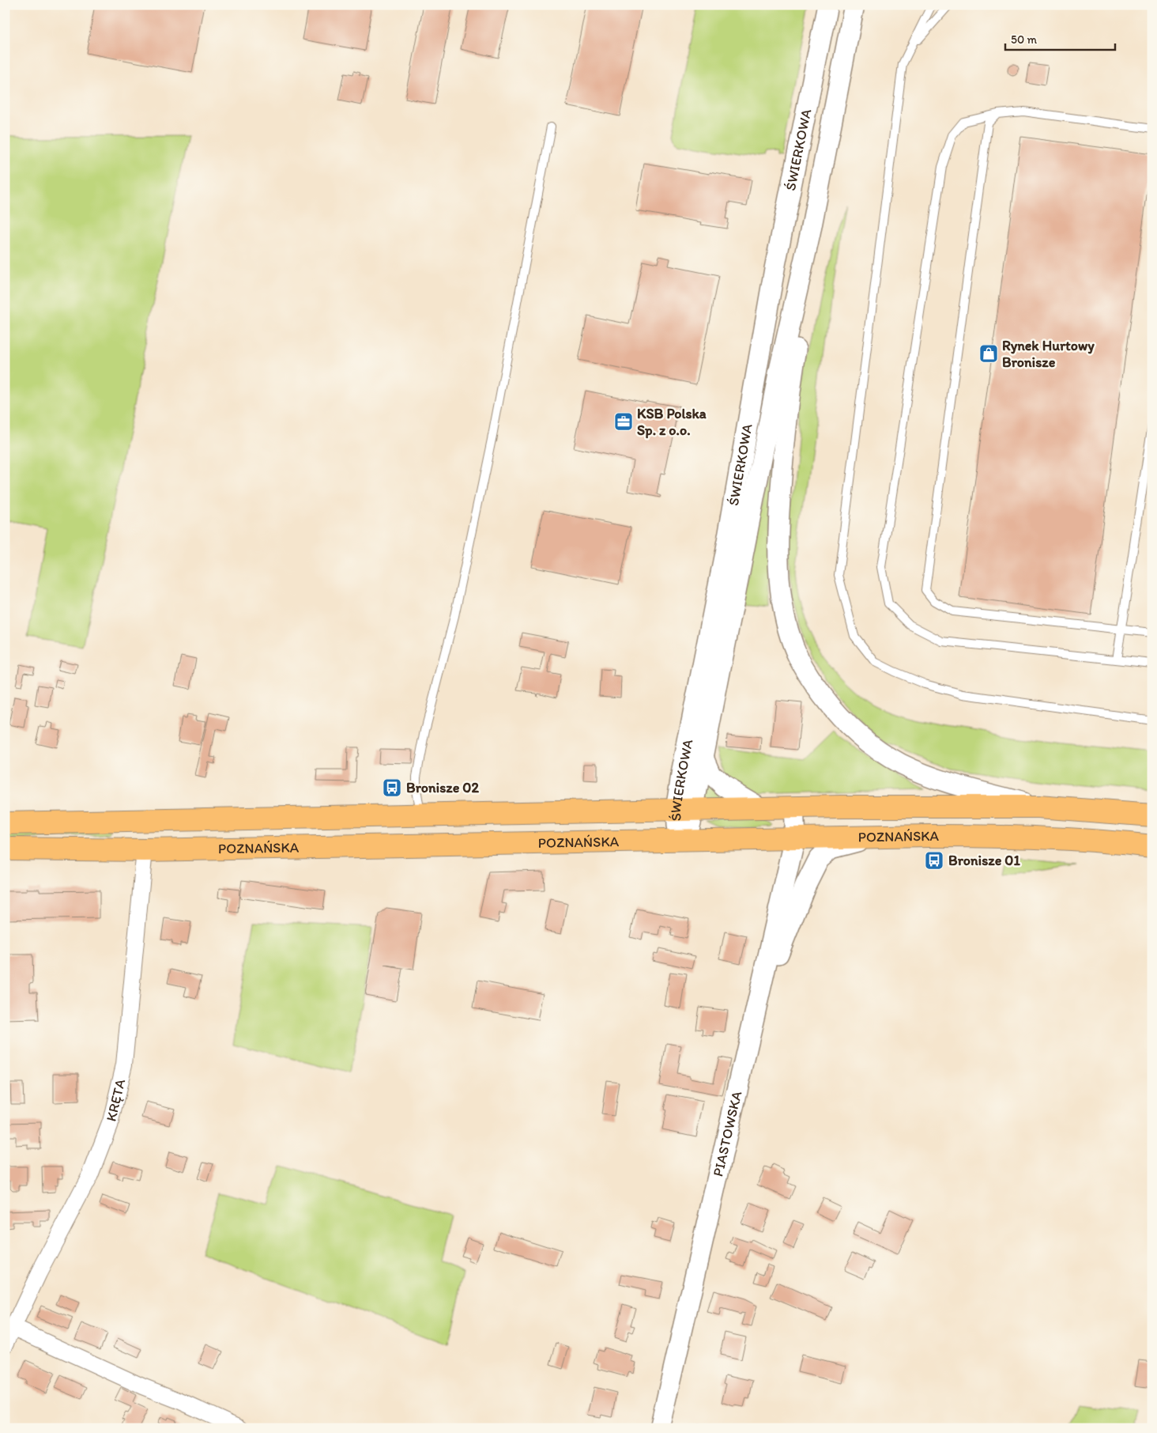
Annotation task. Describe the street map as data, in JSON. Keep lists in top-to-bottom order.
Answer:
{
  "streets": {
    "main road": ["POZNAŃSKA"],
    "street": ["ŚWIERKOWA", "KRĘTA", "PIASTOWSKA"]
  },
  "crossings": [
    ["ŚWIERKOWA", "POZNAŃSKA"],
    ["POZNAŃSKA", "KRĘTA"],
    ["POZNAŃSKA", "PIASTOWSKA"]
  ],
  "places": {
    "shop": ["Rynek Hurtowy Bronisze"],
    "office": ["KSB Polska Sp. z o.o."],
    "bus stop": ["Bronisze 02", "Bronisze 01"]
  },
  "scale_bar": "50 m"
}
